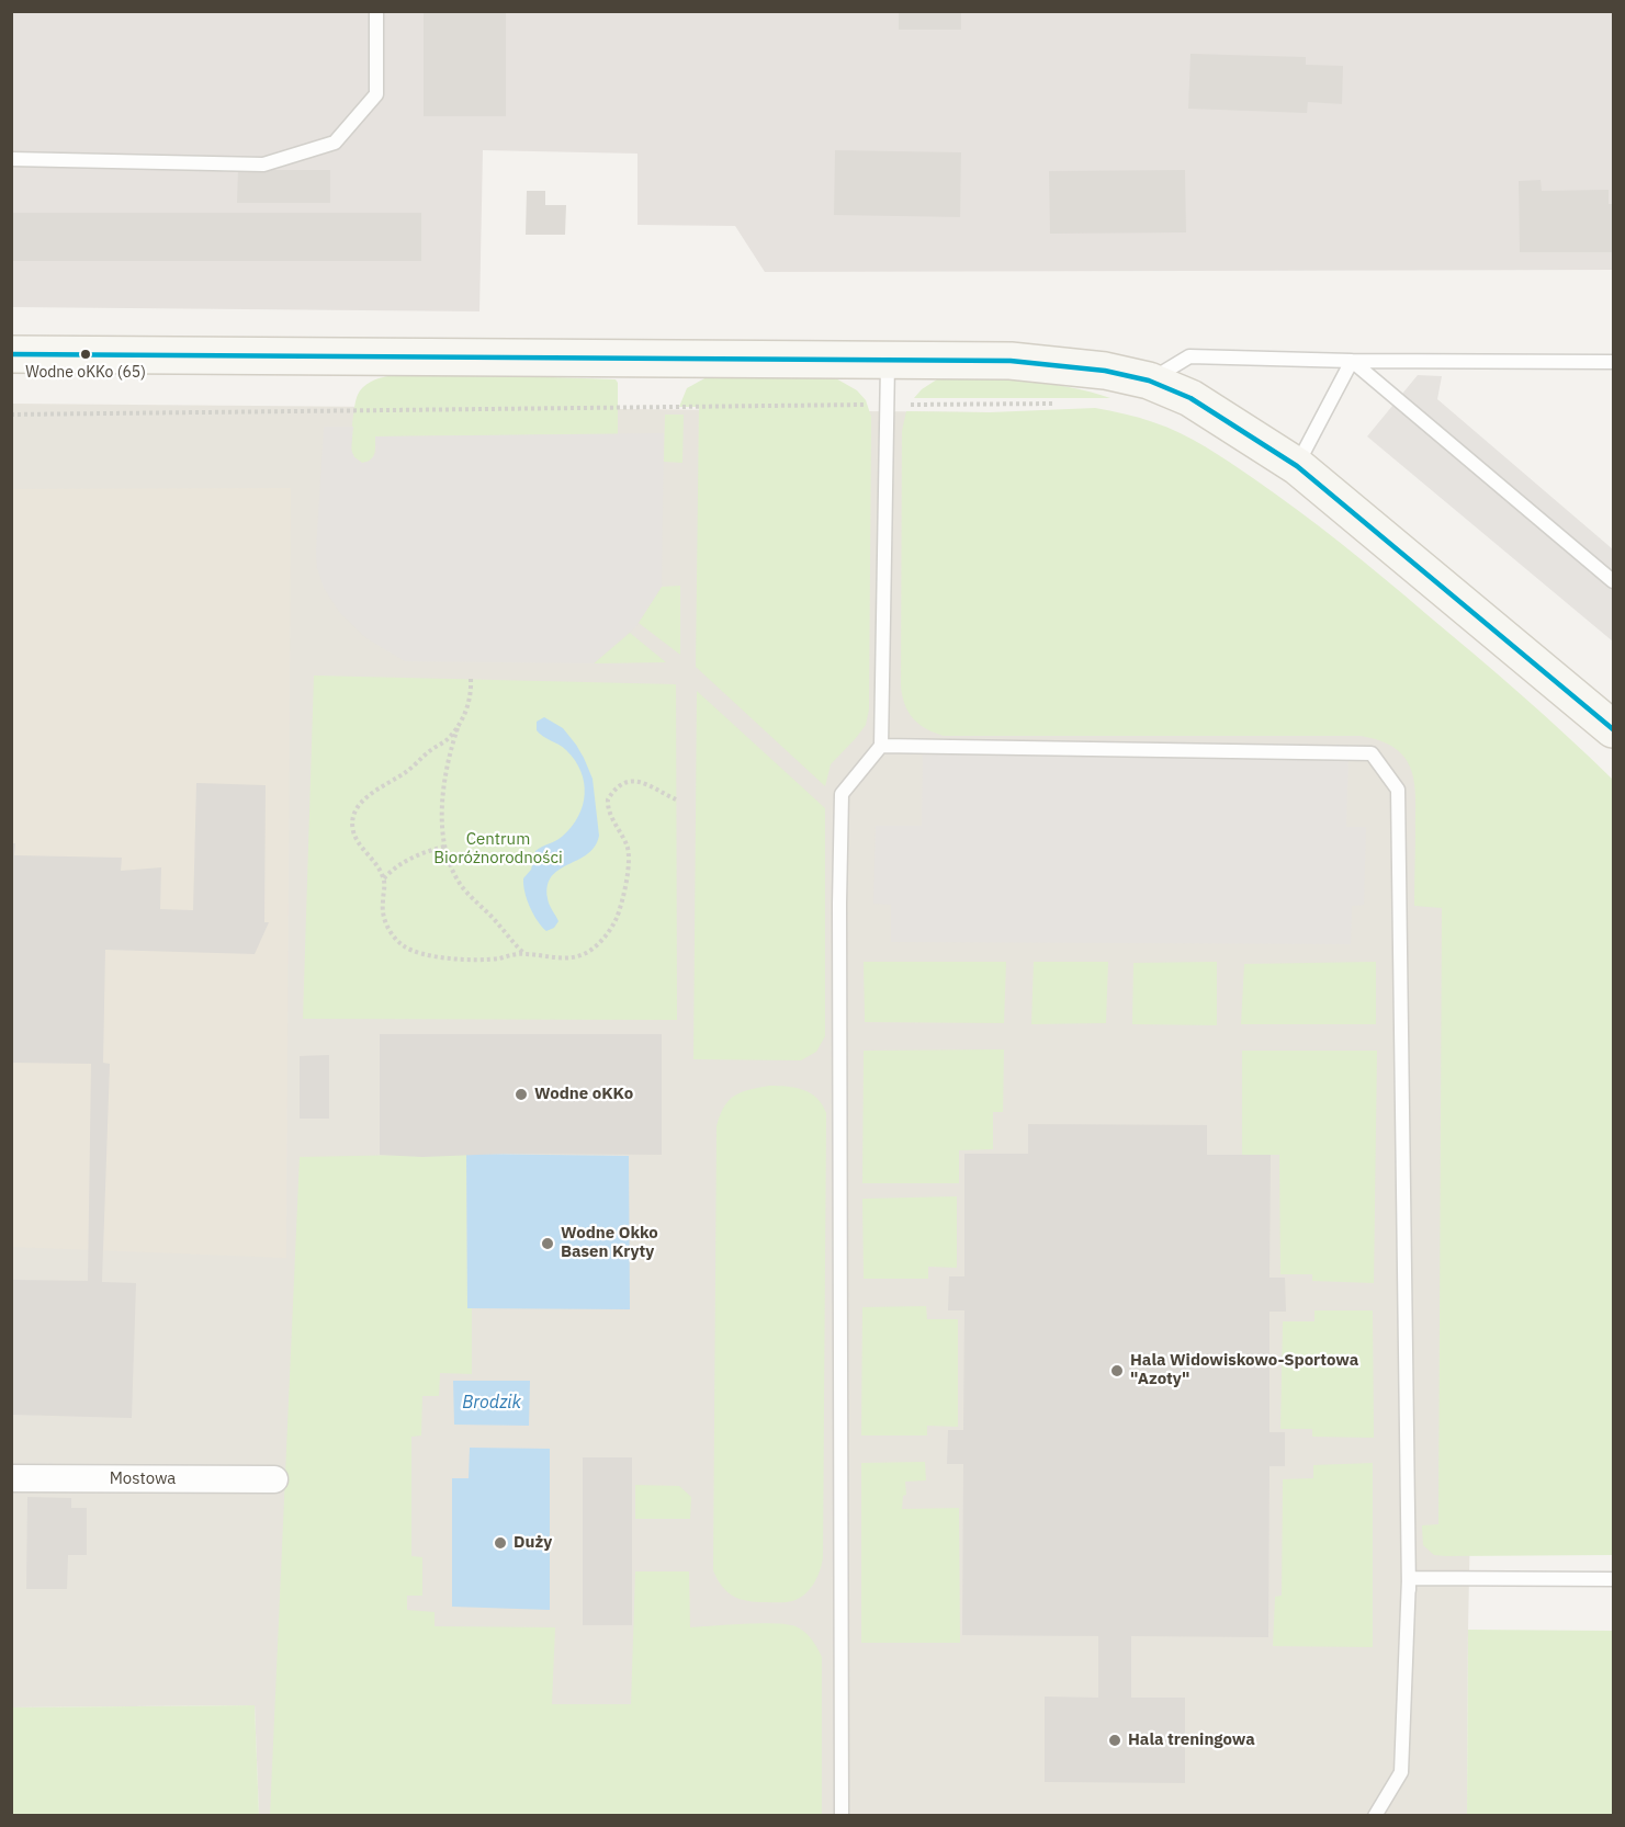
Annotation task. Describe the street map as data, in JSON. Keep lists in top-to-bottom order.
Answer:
{
  "streets": {
    "street": ["Mostowa"]
  },
  "water": ["Brodzik"],
  "parks": ["Centrum Bioróżnorodności"],
  "places": [
    "Wodne oKKo (65)",
    "Wodne oKKo",
    "Wodne Okko Basen Kryty",
    "Hala Widowiskowo-Sportowa \"Azoty\"",
    "Duży",
    "Hala treningowa"
  ]
}
